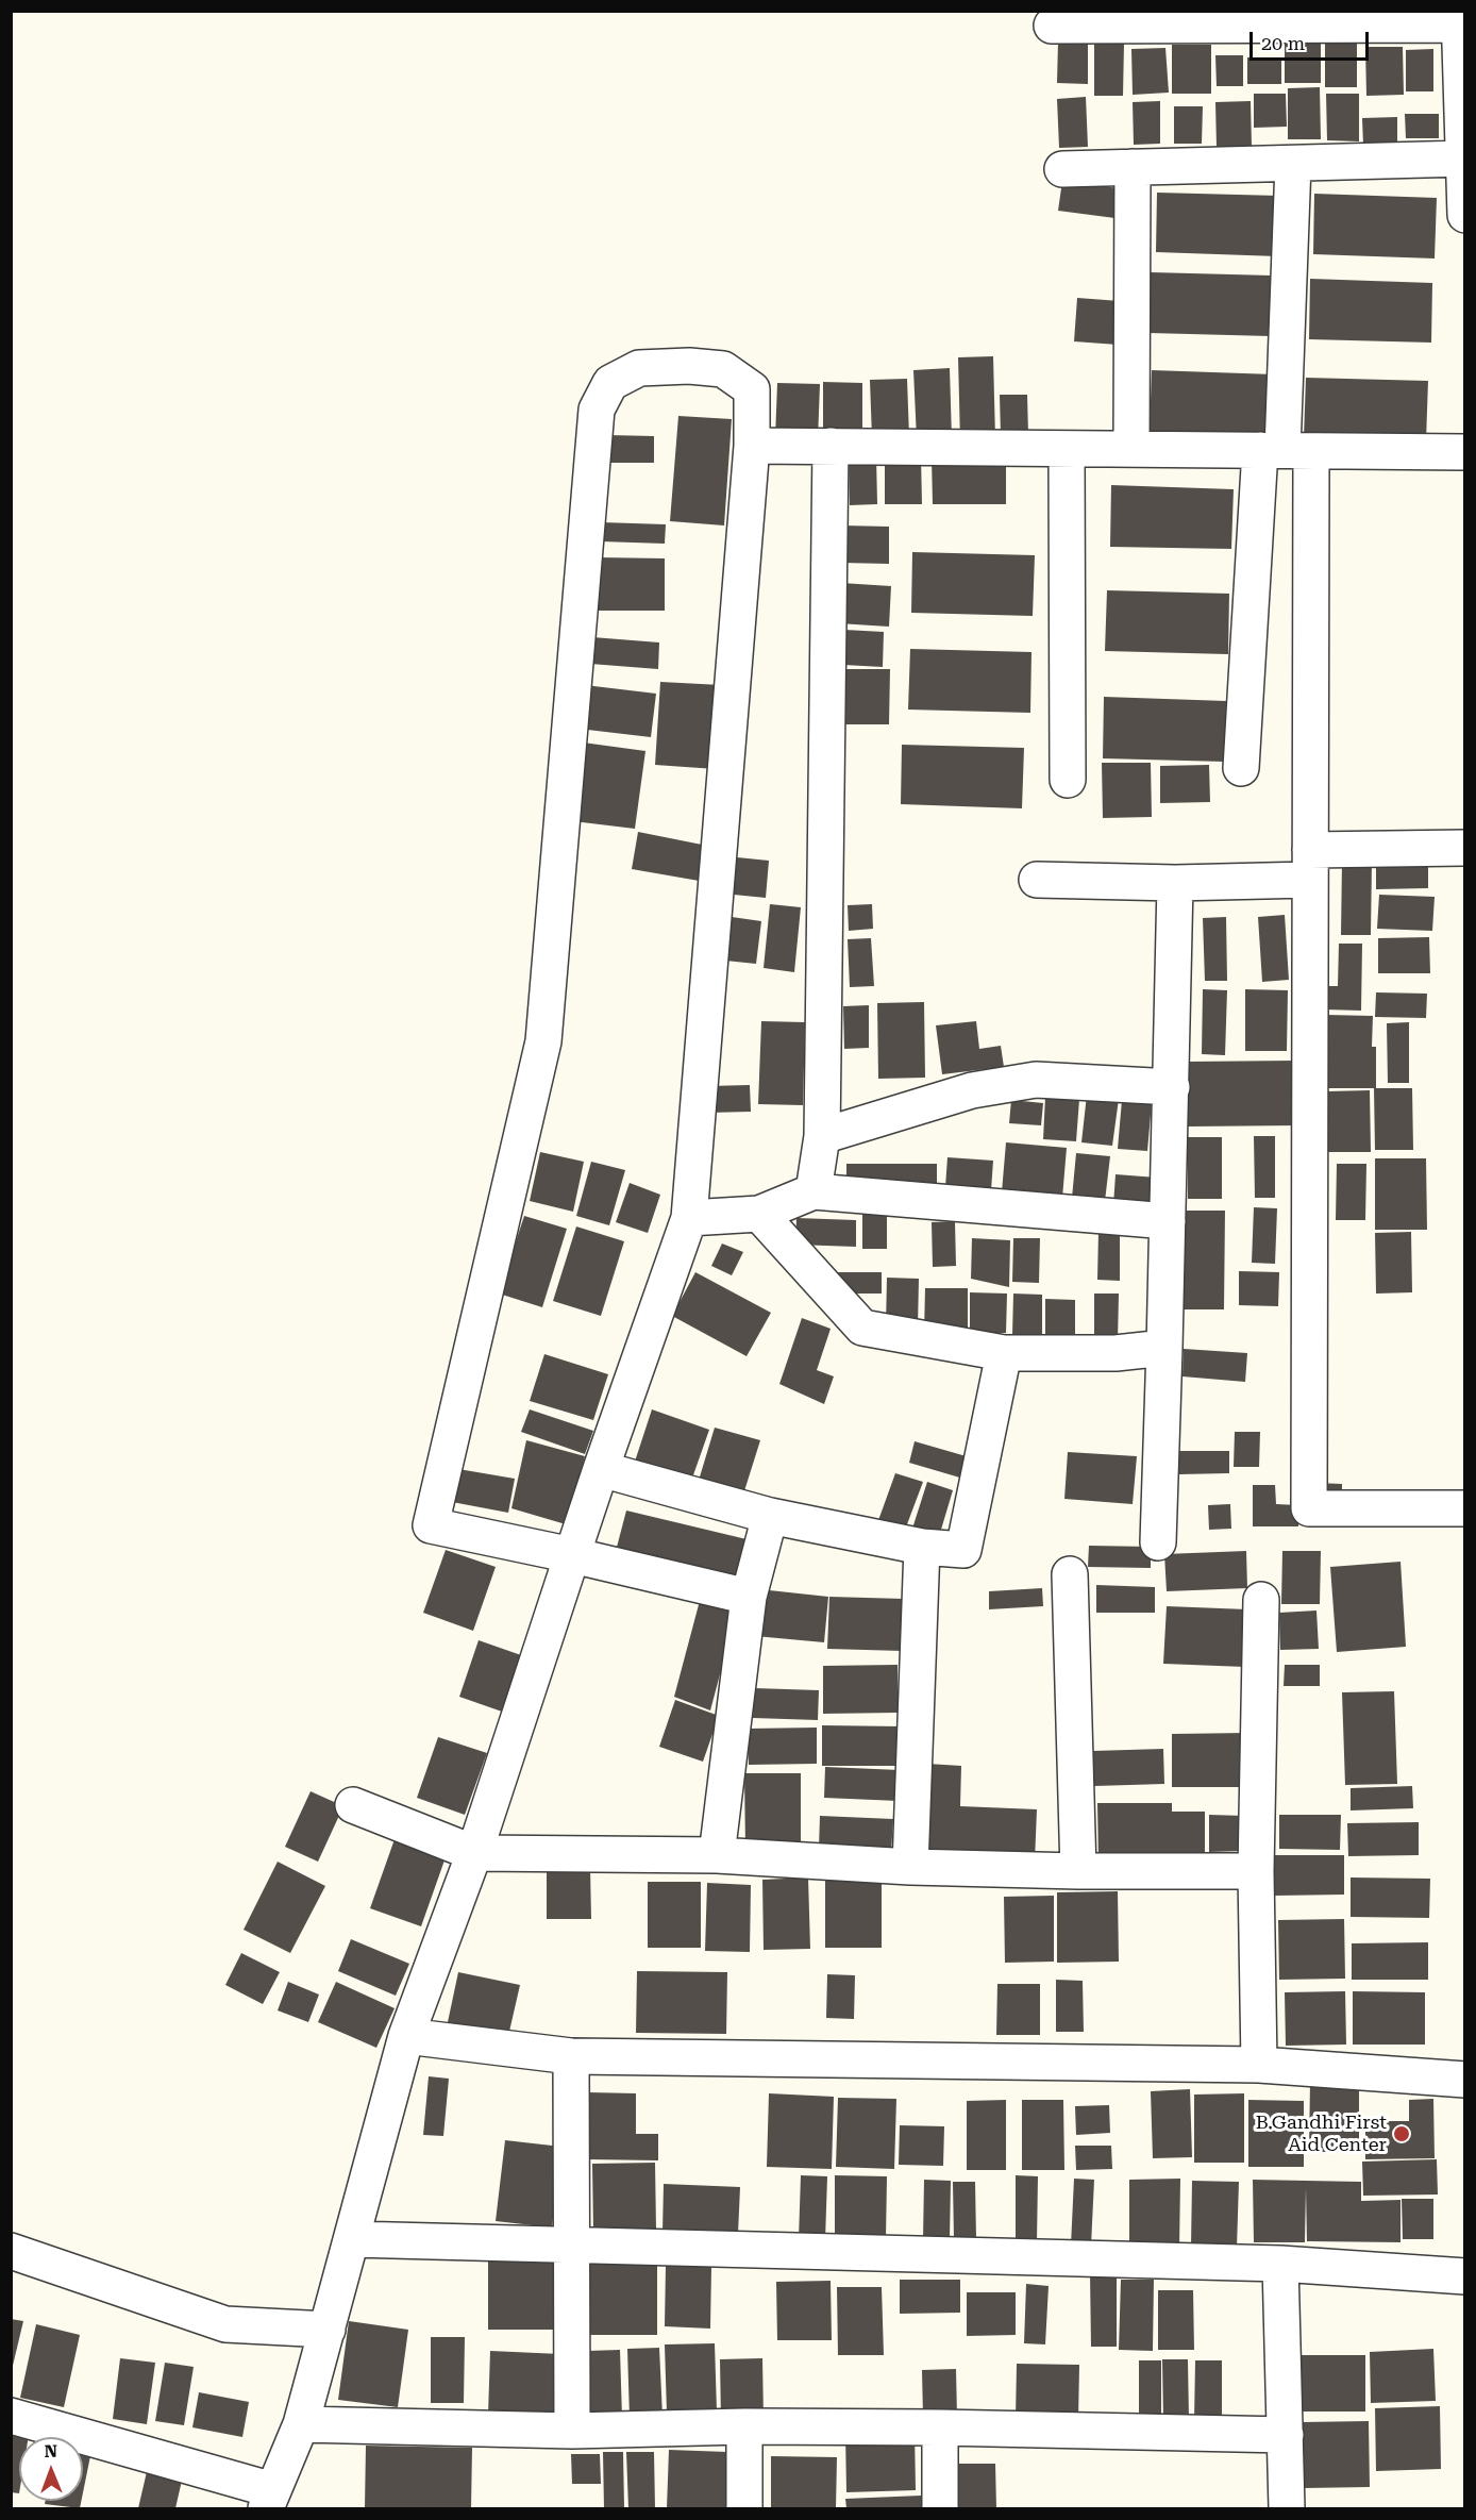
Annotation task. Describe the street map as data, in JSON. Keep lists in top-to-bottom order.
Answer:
{
  "places": ["B.Gandhi First Aid Center"],
  "scale_bar": "20 m",
  "north": "top"
}
